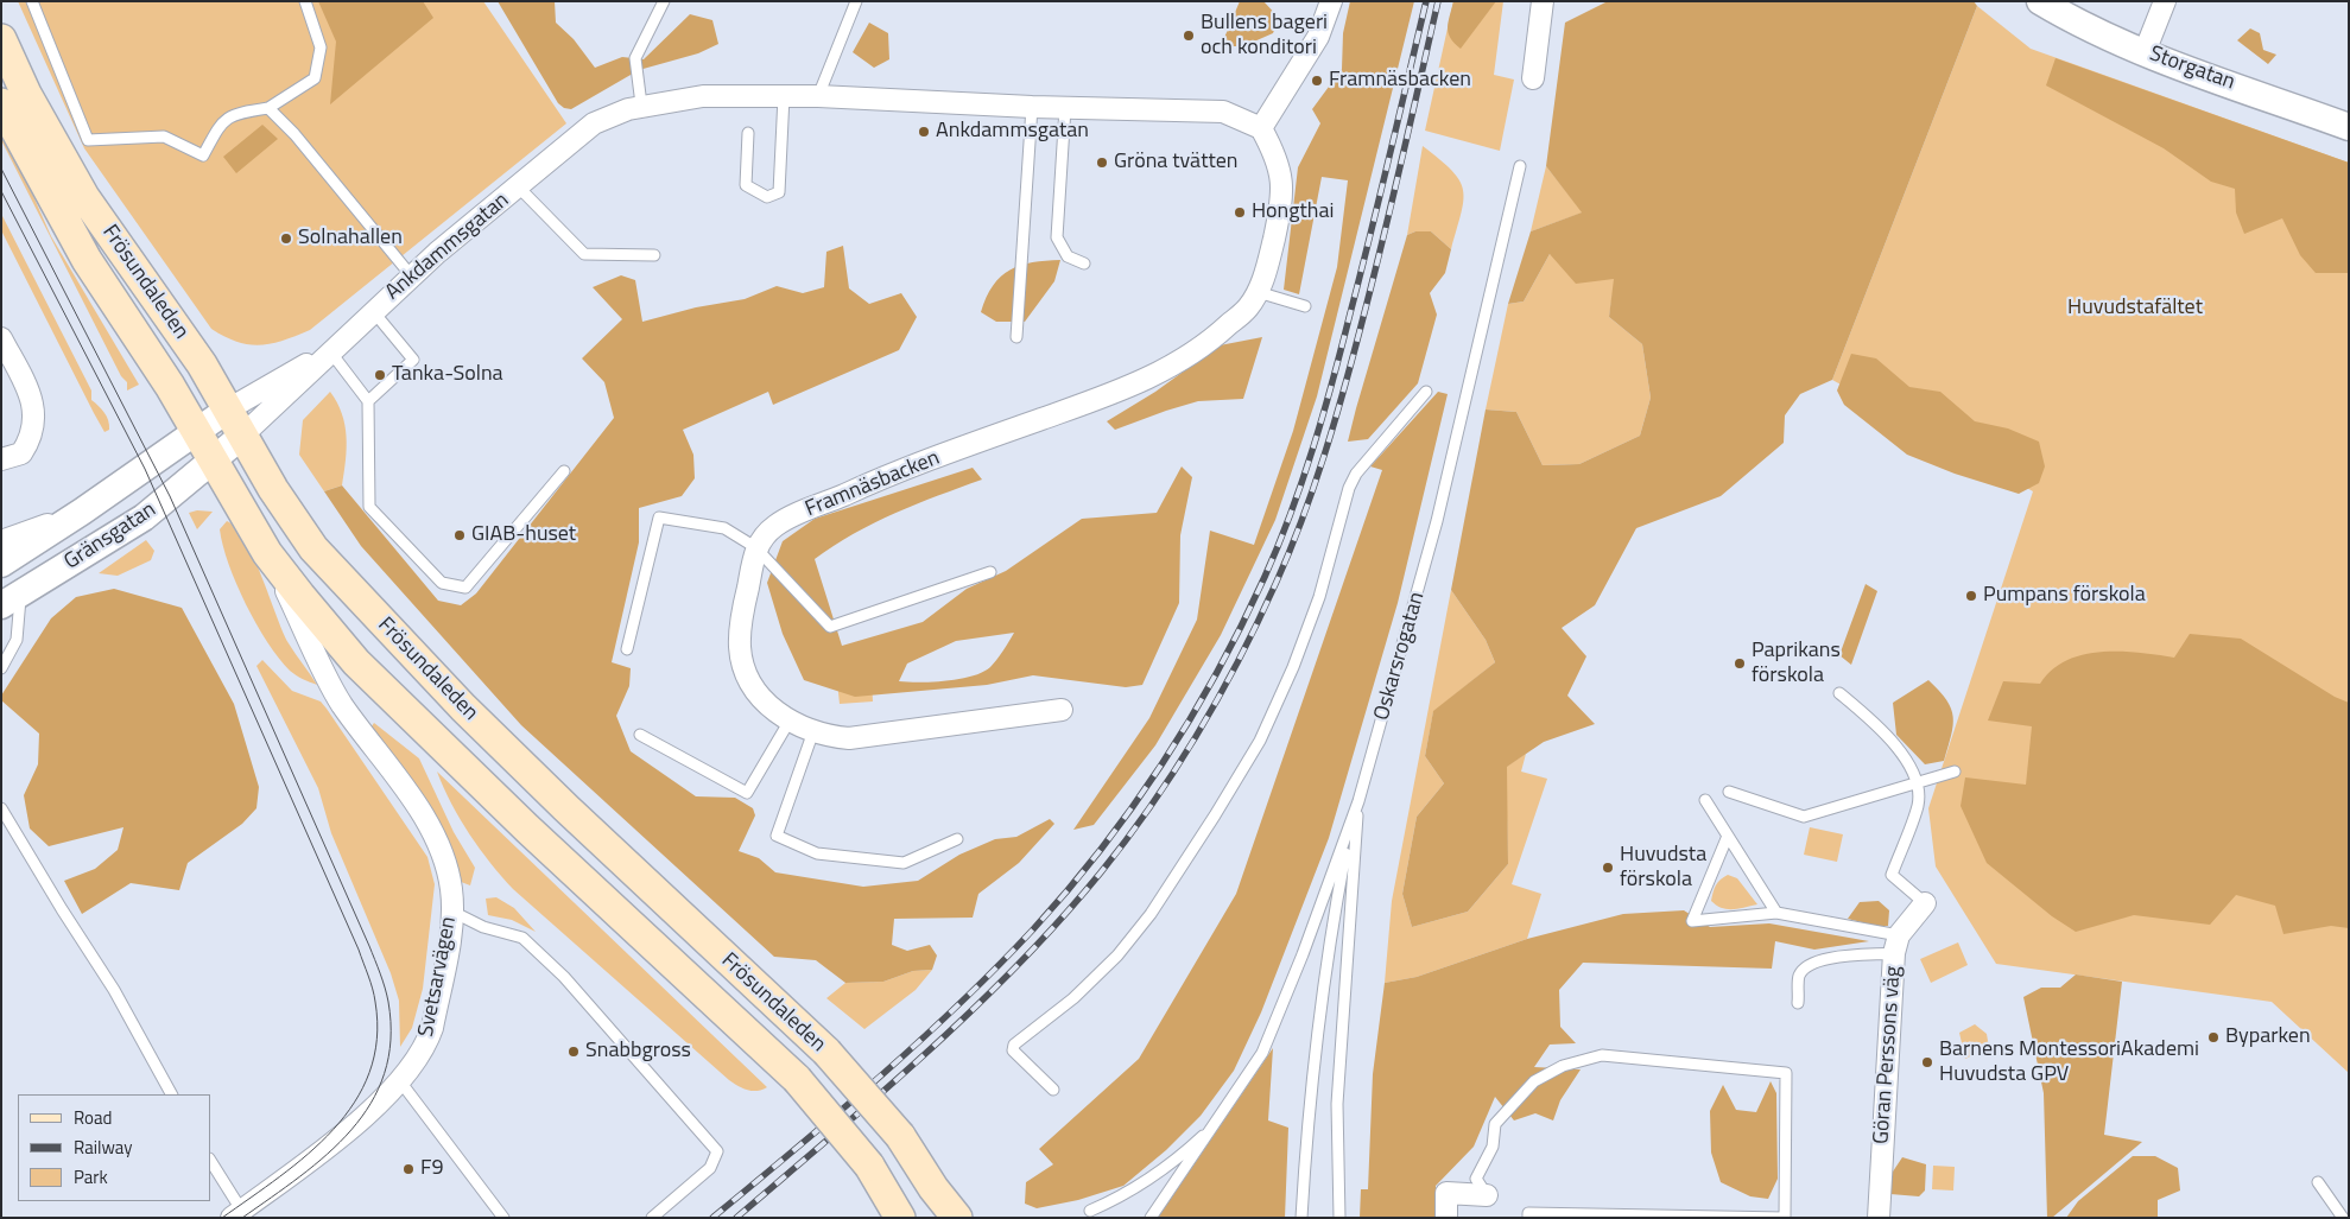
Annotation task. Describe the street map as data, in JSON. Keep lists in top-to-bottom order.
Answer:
{
  "streets": {
    "main road": ["Frösundaleden"],
    "street": [
      "Storgatan",
      "Ankdammsgatan",
      "Framnäsbacken",
      "Gränsgatan",
      "Svetsarvägen",
      "Göran Perssons väg"
    ],
    "lane": ["Oskarsrogatan"]
  },
  "crossings": [
    ["Ankdammsgatan", "Frösundaleden"],
    ["Ankdammsgatan", "Framnäsbacken"],
    ["Ankdammsgatan", "Gränsgatan"],
    ["Frösundaleden", "Gränsgatan"],
    ["Frösundaleden", "Svetsarvägen"]
  ],
  "parks": ["Huvudstafältet"],
  "places": [
    "Bullens bageri och konditori",
    "Framnäsbacken",
    "Ankdammsgatan",
    "Gröna tvätten",
    "Hongthai",
    "Solnahallen",
    "Tanka-Solna",
    "GIAB-huset",
    "Pumpans förskola",
    "Paprikans förskola",
    "Huvudsta förskola",
    "Byparken",
    "Snabbgross",
    "Barnens MontessoriAkademi Huvudsta GPV",
    "F9"
  ],
  "legend": ["Road", "Railway", "Park"]
}
